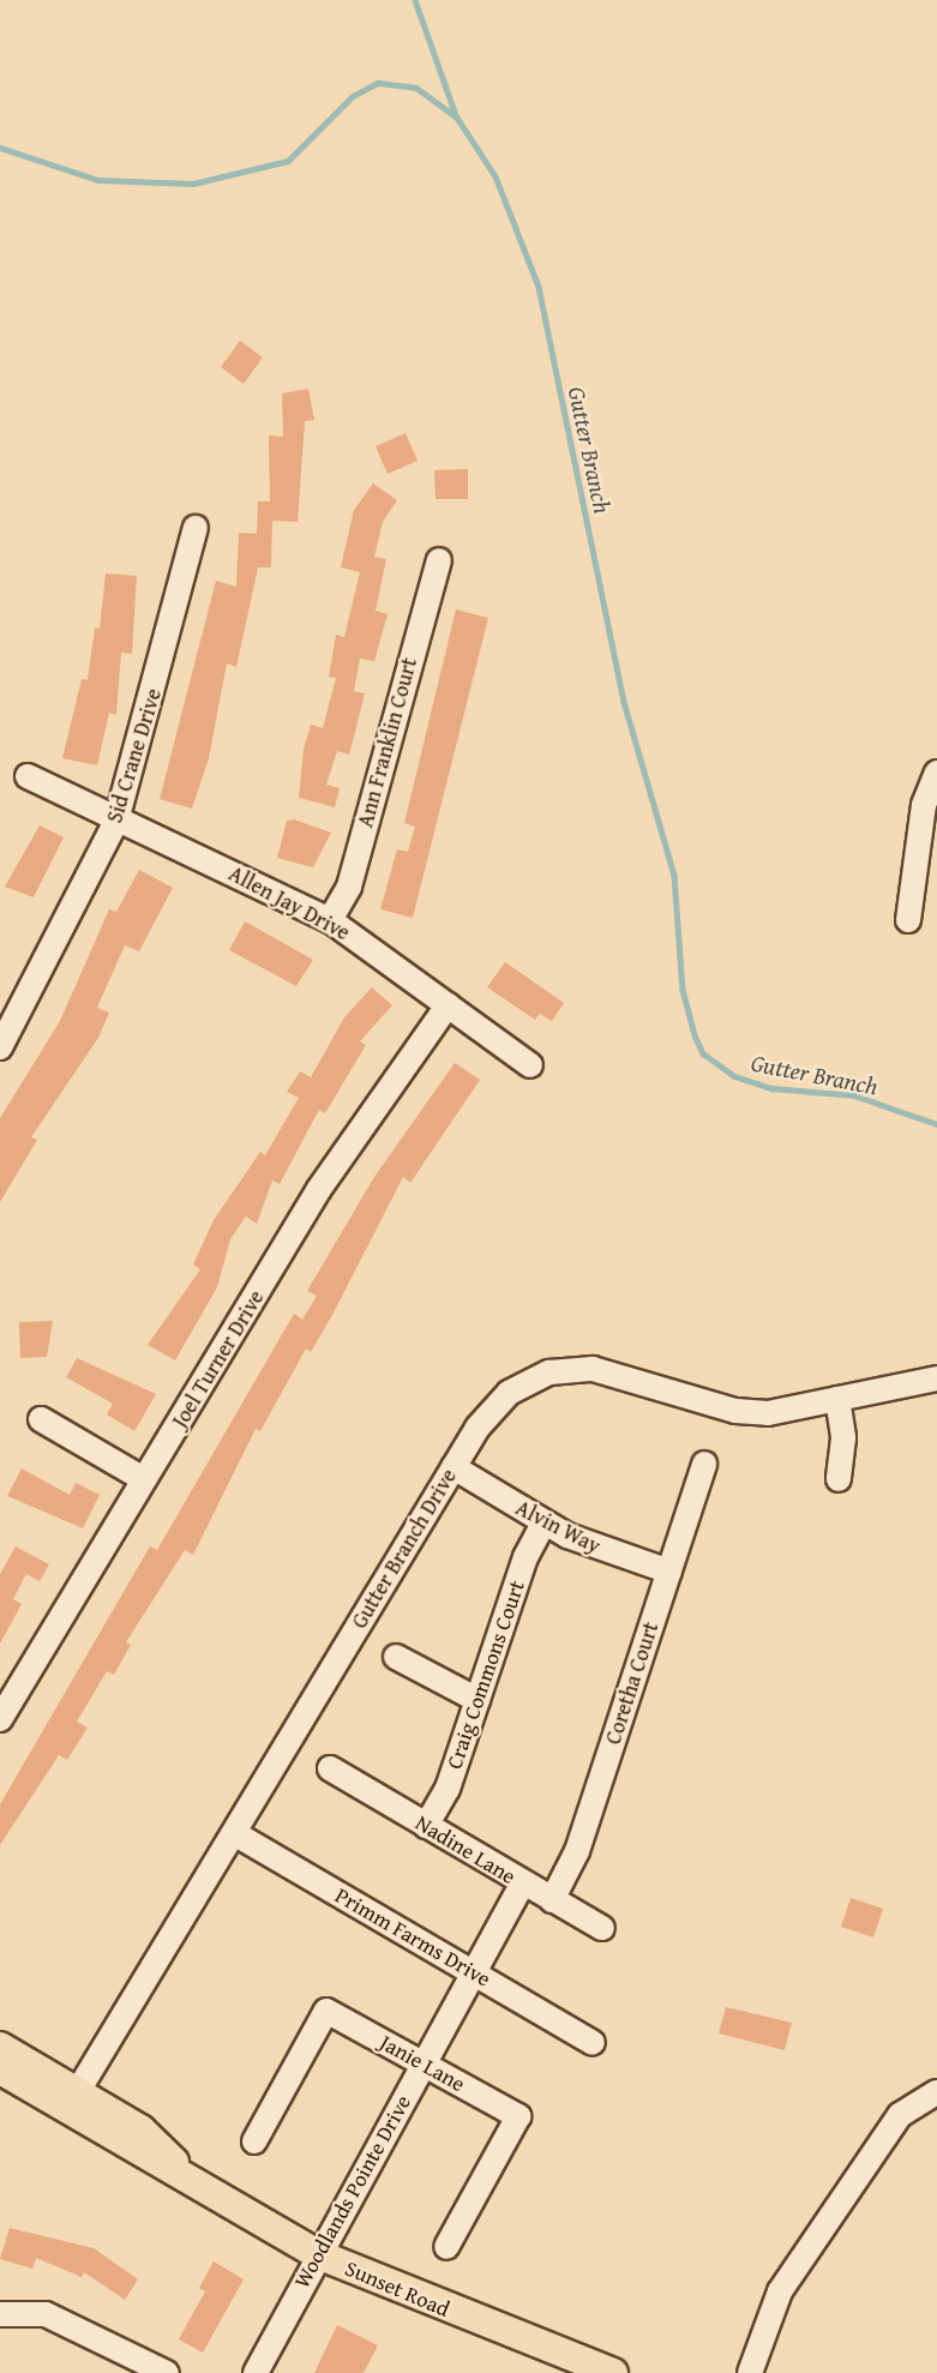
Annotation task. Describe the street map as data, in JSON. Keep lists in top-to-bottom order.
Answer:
{
  "streets": {
    "main road": ["Sunset Road"],
    "street": [
      "Ann Franklin Court",
      "Sid Crane Drive",
      "Allen Jay Drive",
      "Joel Turner Drive",
      "Alvin Way",
      "Gutter Branch Drive",
      "Craig Commons Court",
      "Coretha Court",
      "Nadine Lane",
      "Primm Farms Drive",
      "Janie Lane",
      "Woodlands Pointe Drive"
    ]
  },
  "crossings": [
    ["Ann Franklin Court", "Allen Jay Drive"],
    ["Sid Crane Drive", "Allen Jay Drive"],
    ["Allen Jay Drive", "Joel Turner Drive"],
    ["Alvin Way", "Gutter Branch Drive"],
    ["Alvin Way", "Craig Commons Court"],
    ["Alvin Way", "Coretha Court"],
    ["Gutter Branch Drive", "Primm Farms Drive"],
    ["Gutter Branch Drive", "Sunset Road"],
    ["Craig Commons Court", "Nadine Lane"],
    ["Coretha Court", "Nadine Lane"],
    ["Nadine Lane", "Woodlands Pointe Drive"],
    ["Primm Farms Drive", "Woodlands Pointe Drive"],
    ["Janie Lane", "Woodlands Pointe Drive"],
    ["Woodlands Pointe Drive", "Sunset Road"]
  ],
  "water": ["Gutter Branch"]
}
